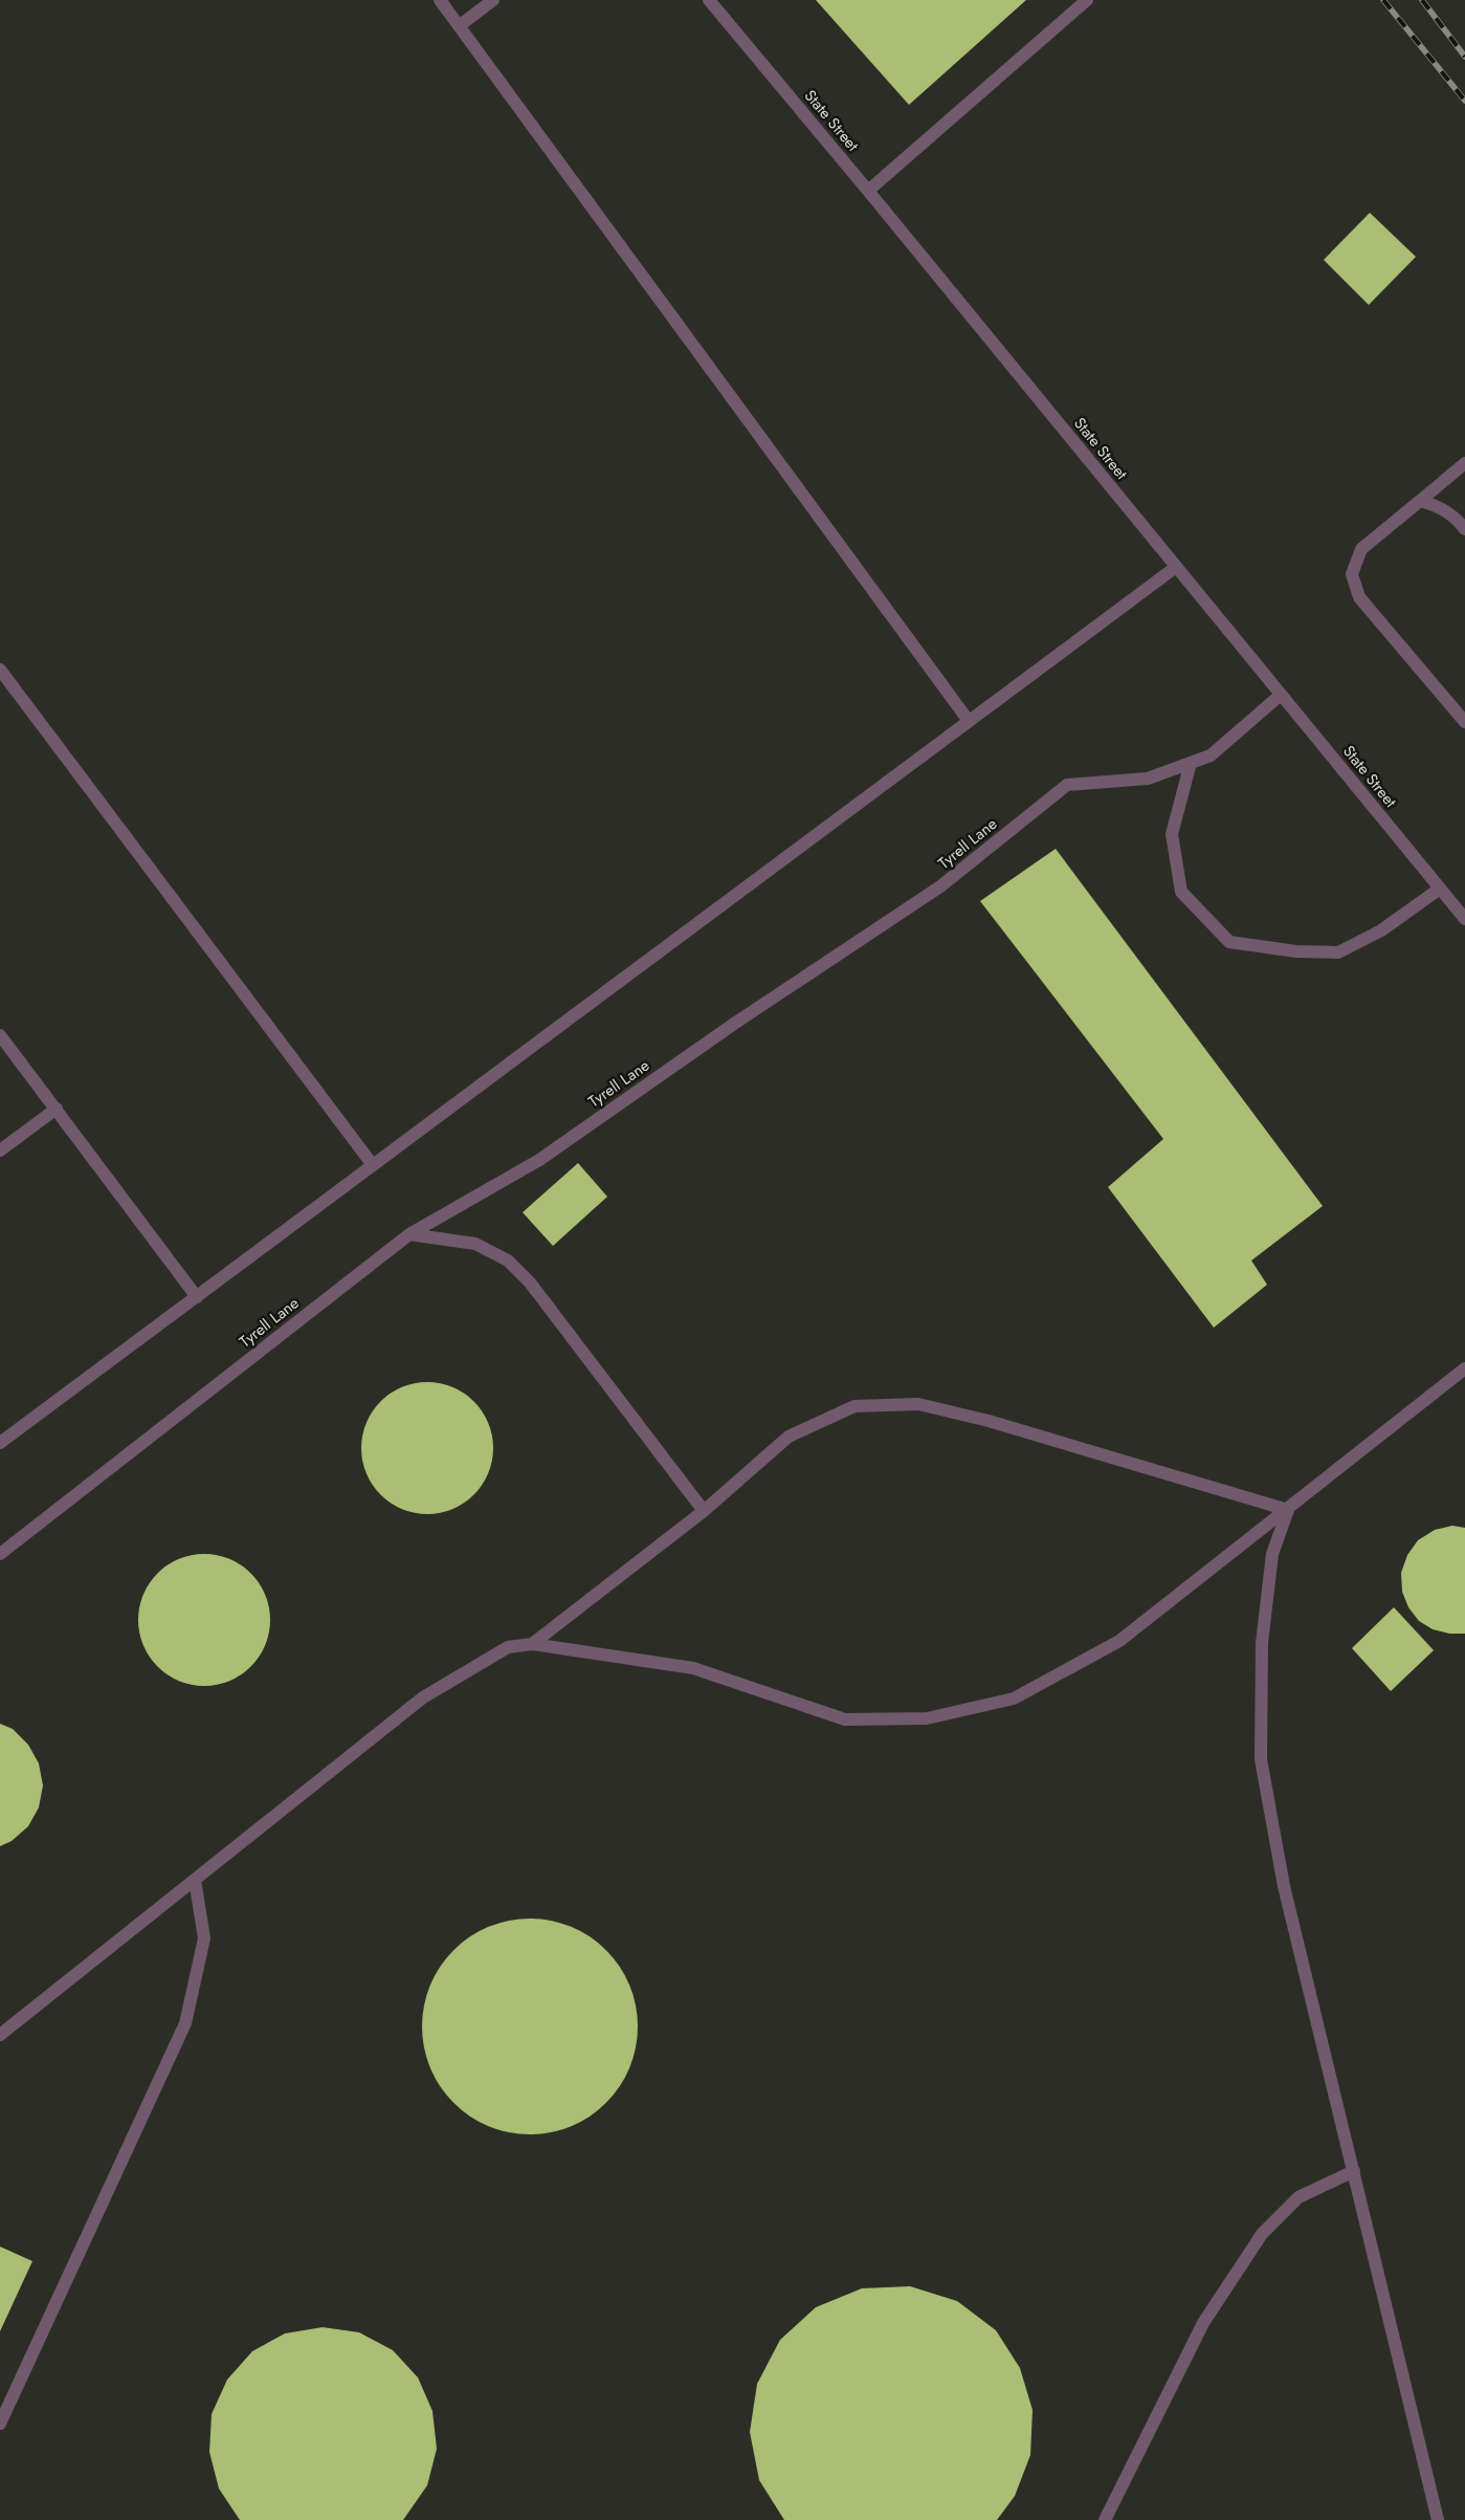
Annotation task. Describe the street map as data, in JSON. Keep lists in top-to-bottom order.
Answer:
{
  "streets": {
    "street": ["State Street", "Tyrell Lane"]
  },
  "crossings": [
    ["State Street", "Tyrell Lane"]
  ]
}
